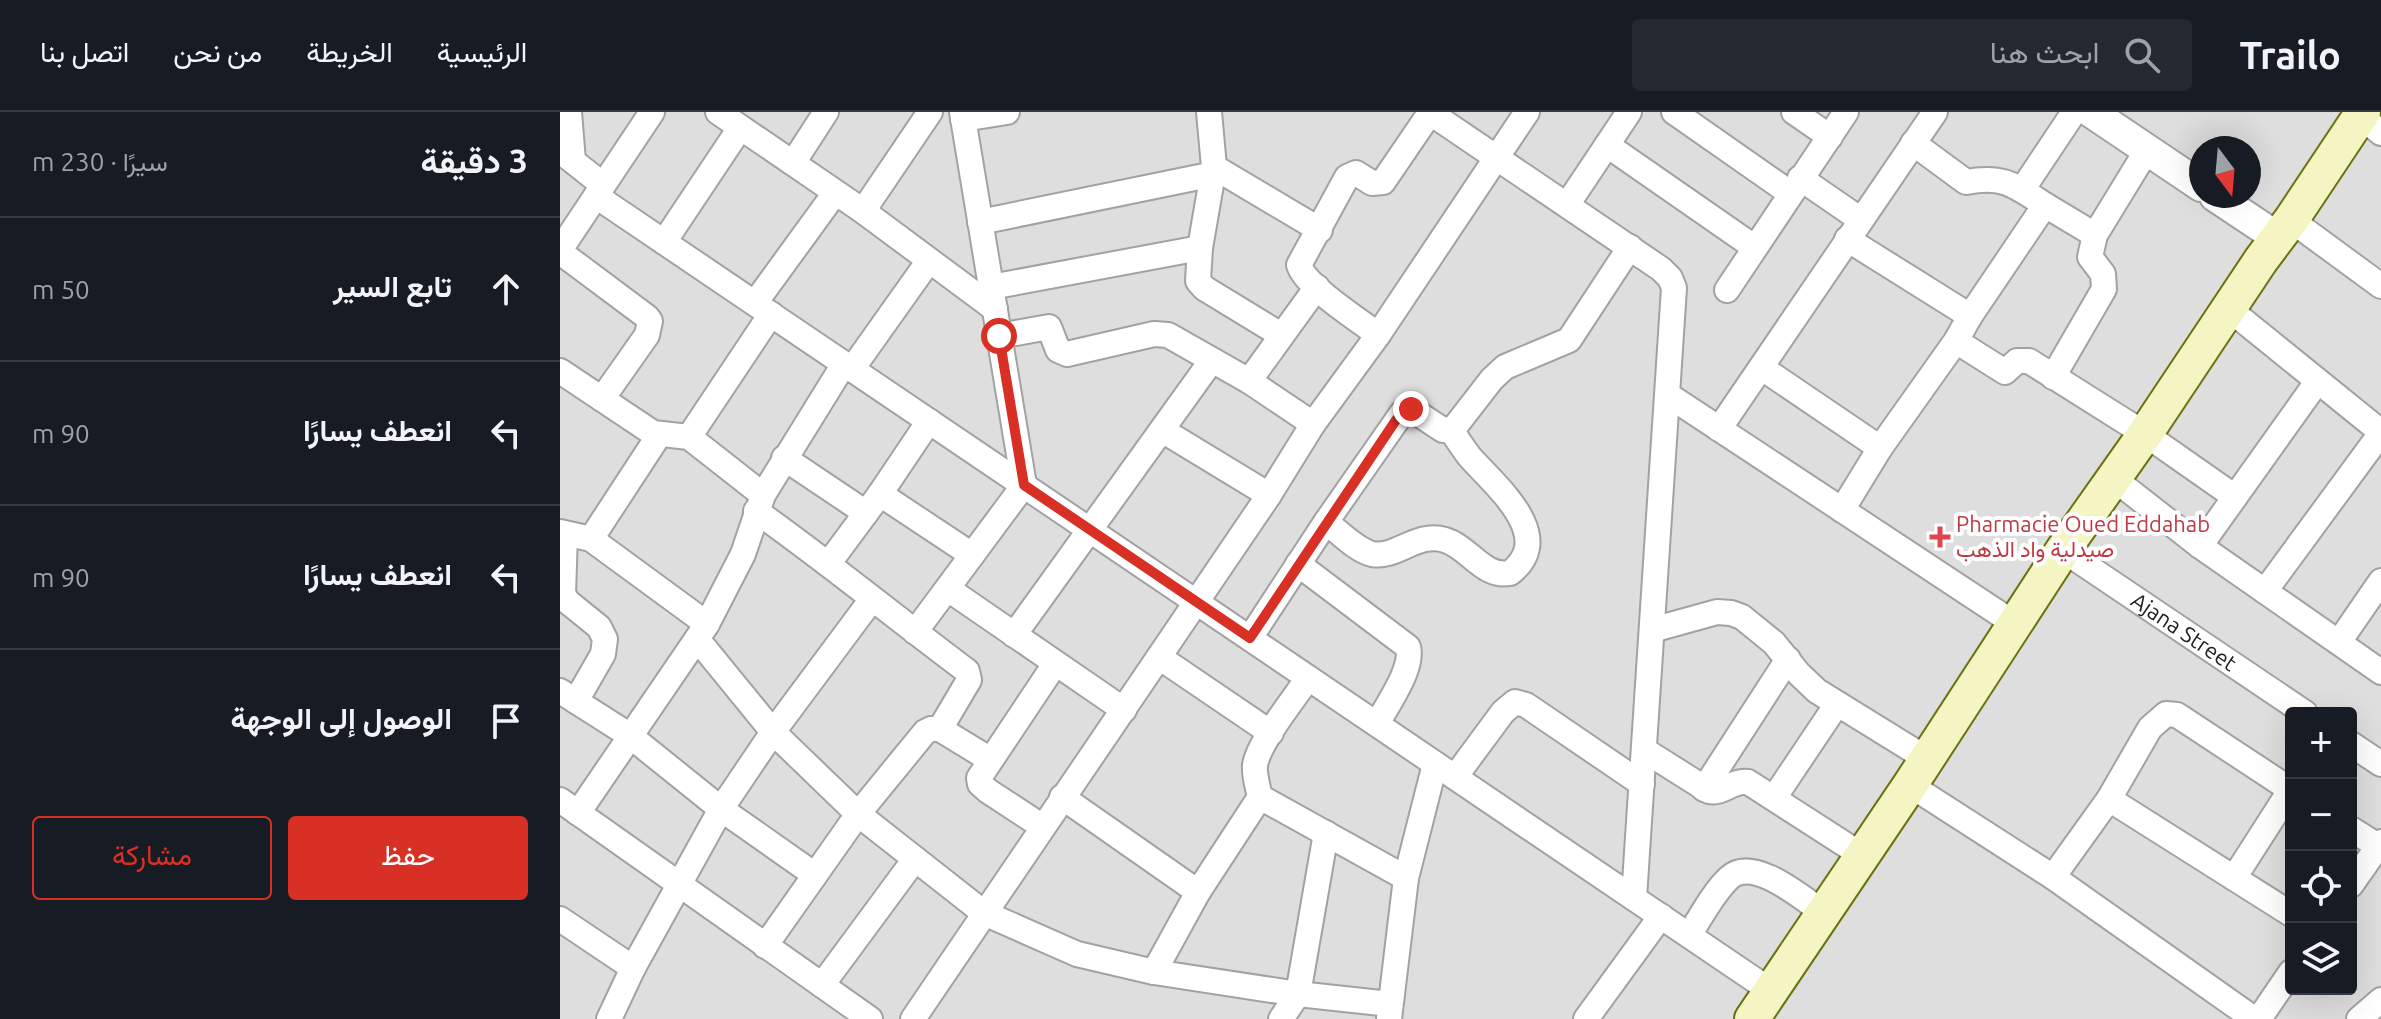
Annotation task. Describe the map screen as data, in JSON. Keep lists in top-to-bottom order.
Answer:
{
  "streets": {
    "street": ["Ajana Street"]
  },
  "places": {
    "health": ["Pharmacie Oued Eddahab صيدلية واد الذهب"]
  },
  "north": "bottom",
  "page": {
    "header": "Trailo",
    "search": "ابحث هنا",
    "nav": [
      "الرئيسية",
      "الخريطة",
      "من نحن",
      "اتصل بنا"
    ],
    "heading": ["3 دقيقة", "سيرًا · 230 m"],
    "list": [
      ["تابع السير", "50 m"],
      ["انعطف يسارًا", "90 m"],
      ["انعطف يسارًا", "90 m"],
      "الوصول إلى الوجهة"
    ],
    "map_buttons": ["+", "−"],
    "buttons": ["حفظ", "مشاركة"]
  }
}
